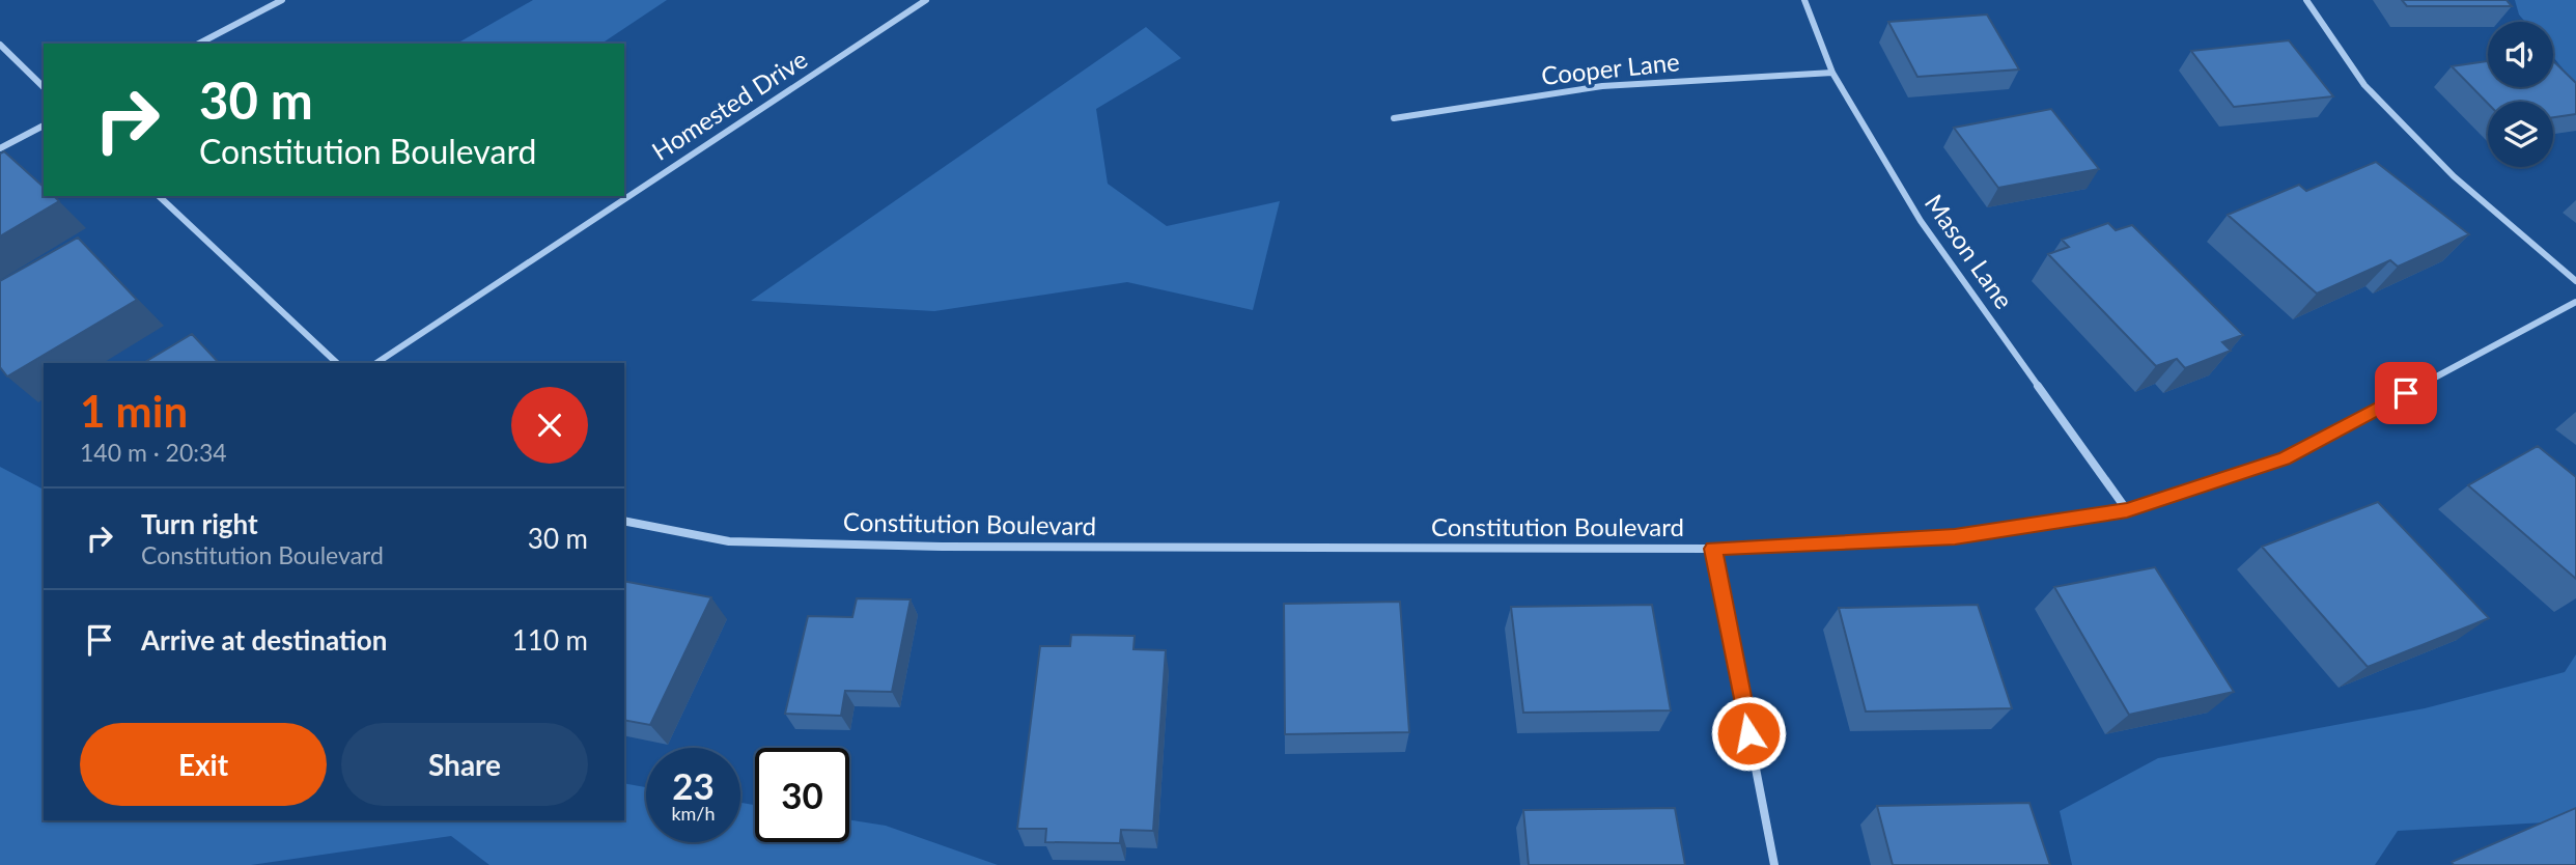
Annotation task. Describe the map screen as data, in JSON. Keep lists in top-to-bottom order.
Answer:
{
  "streets": {
    "street": [
      "Cooper Lane",
      "Homested Drive",
      "Mason Lane",
      "Constitution Boulevard"
    ]
  },
  "crossings": [
    ["Cooper Lane", "Mason Lane"],
    ["Mason Lane", "Constitution Boulevard"]
  ],
  "page": {
    "turn": ["30 m", "Constitution Boulevard"],
    "heading": ["1 min", "140 m · 20:34"],
    "list": [
      {
        "name": "Turn right",
        "note": "Constitution Boulevard",
        "value": "30 m"
      },
      {
        "name": "Arrive at destination",
        "value": "110 m"
      }
    ],
    "buttons": ["Exit", "Share"],
    "speed": "23 km/h",
    "limit": "30"
  }
}
